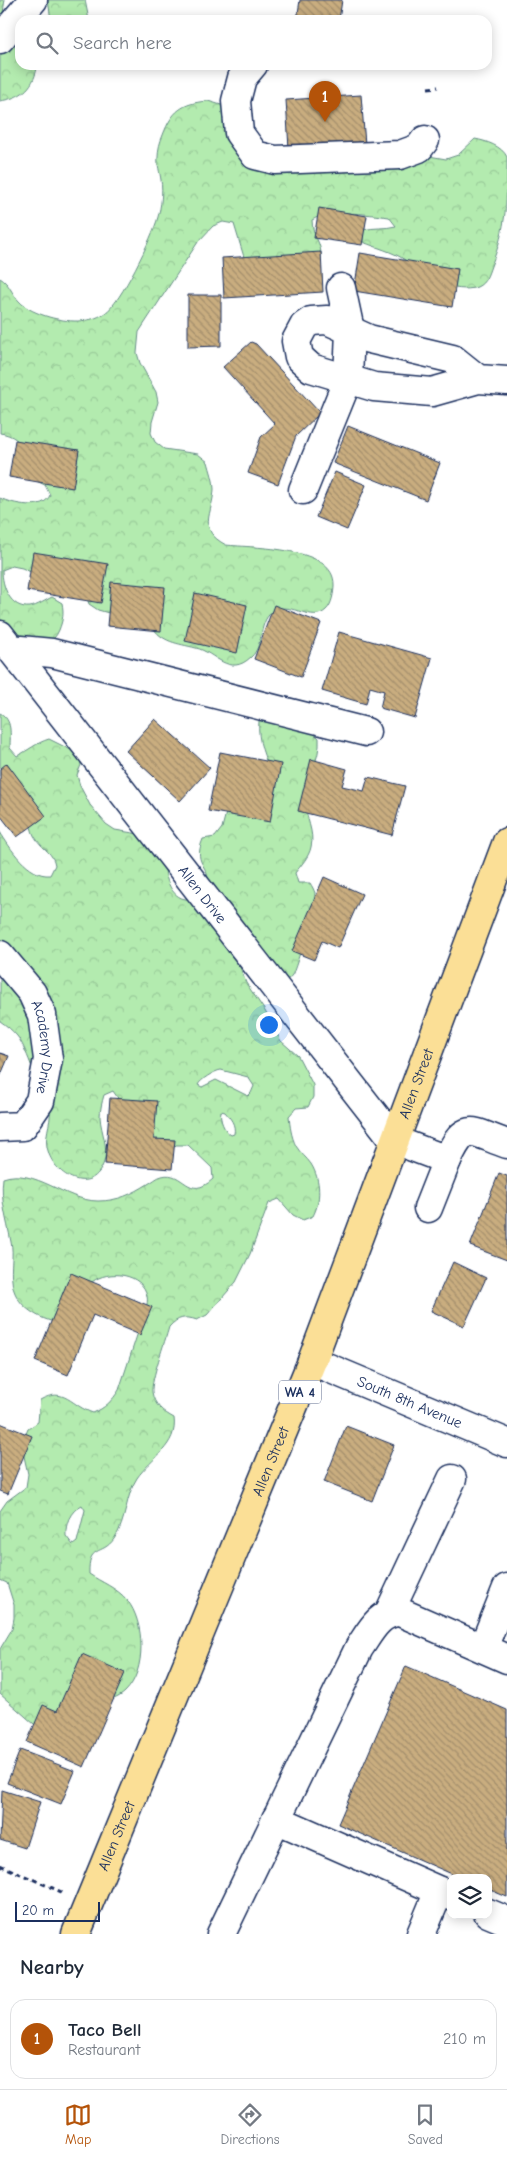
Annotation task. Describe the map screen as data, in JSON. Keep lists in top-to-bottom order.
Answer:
{
  "streets": {
    "main road": ["Allen Street", "WA 4"],
    "street": ["Allen Drive", "Academy Drive", "South 8th Avenue"]
  },
  "crossings": [
    ["Allen Drive", "Allen Street"],
    ["Allen Street", "South 8th Avenue"]
  ],
  "scale_bar": "20 m",
  "page": {
    "search": "Search here",
    "pins": "1",
    "scale": "20 m",
    "heading": "Nearby",
    "list": [
      {
        "mark": "1",
        "name": "Taco Bell",
        "note": "Restaurant",
        "value": "210 m"
      }
    ],
    "nav": ["Map", "Directions", "Saved"]
  }
}
